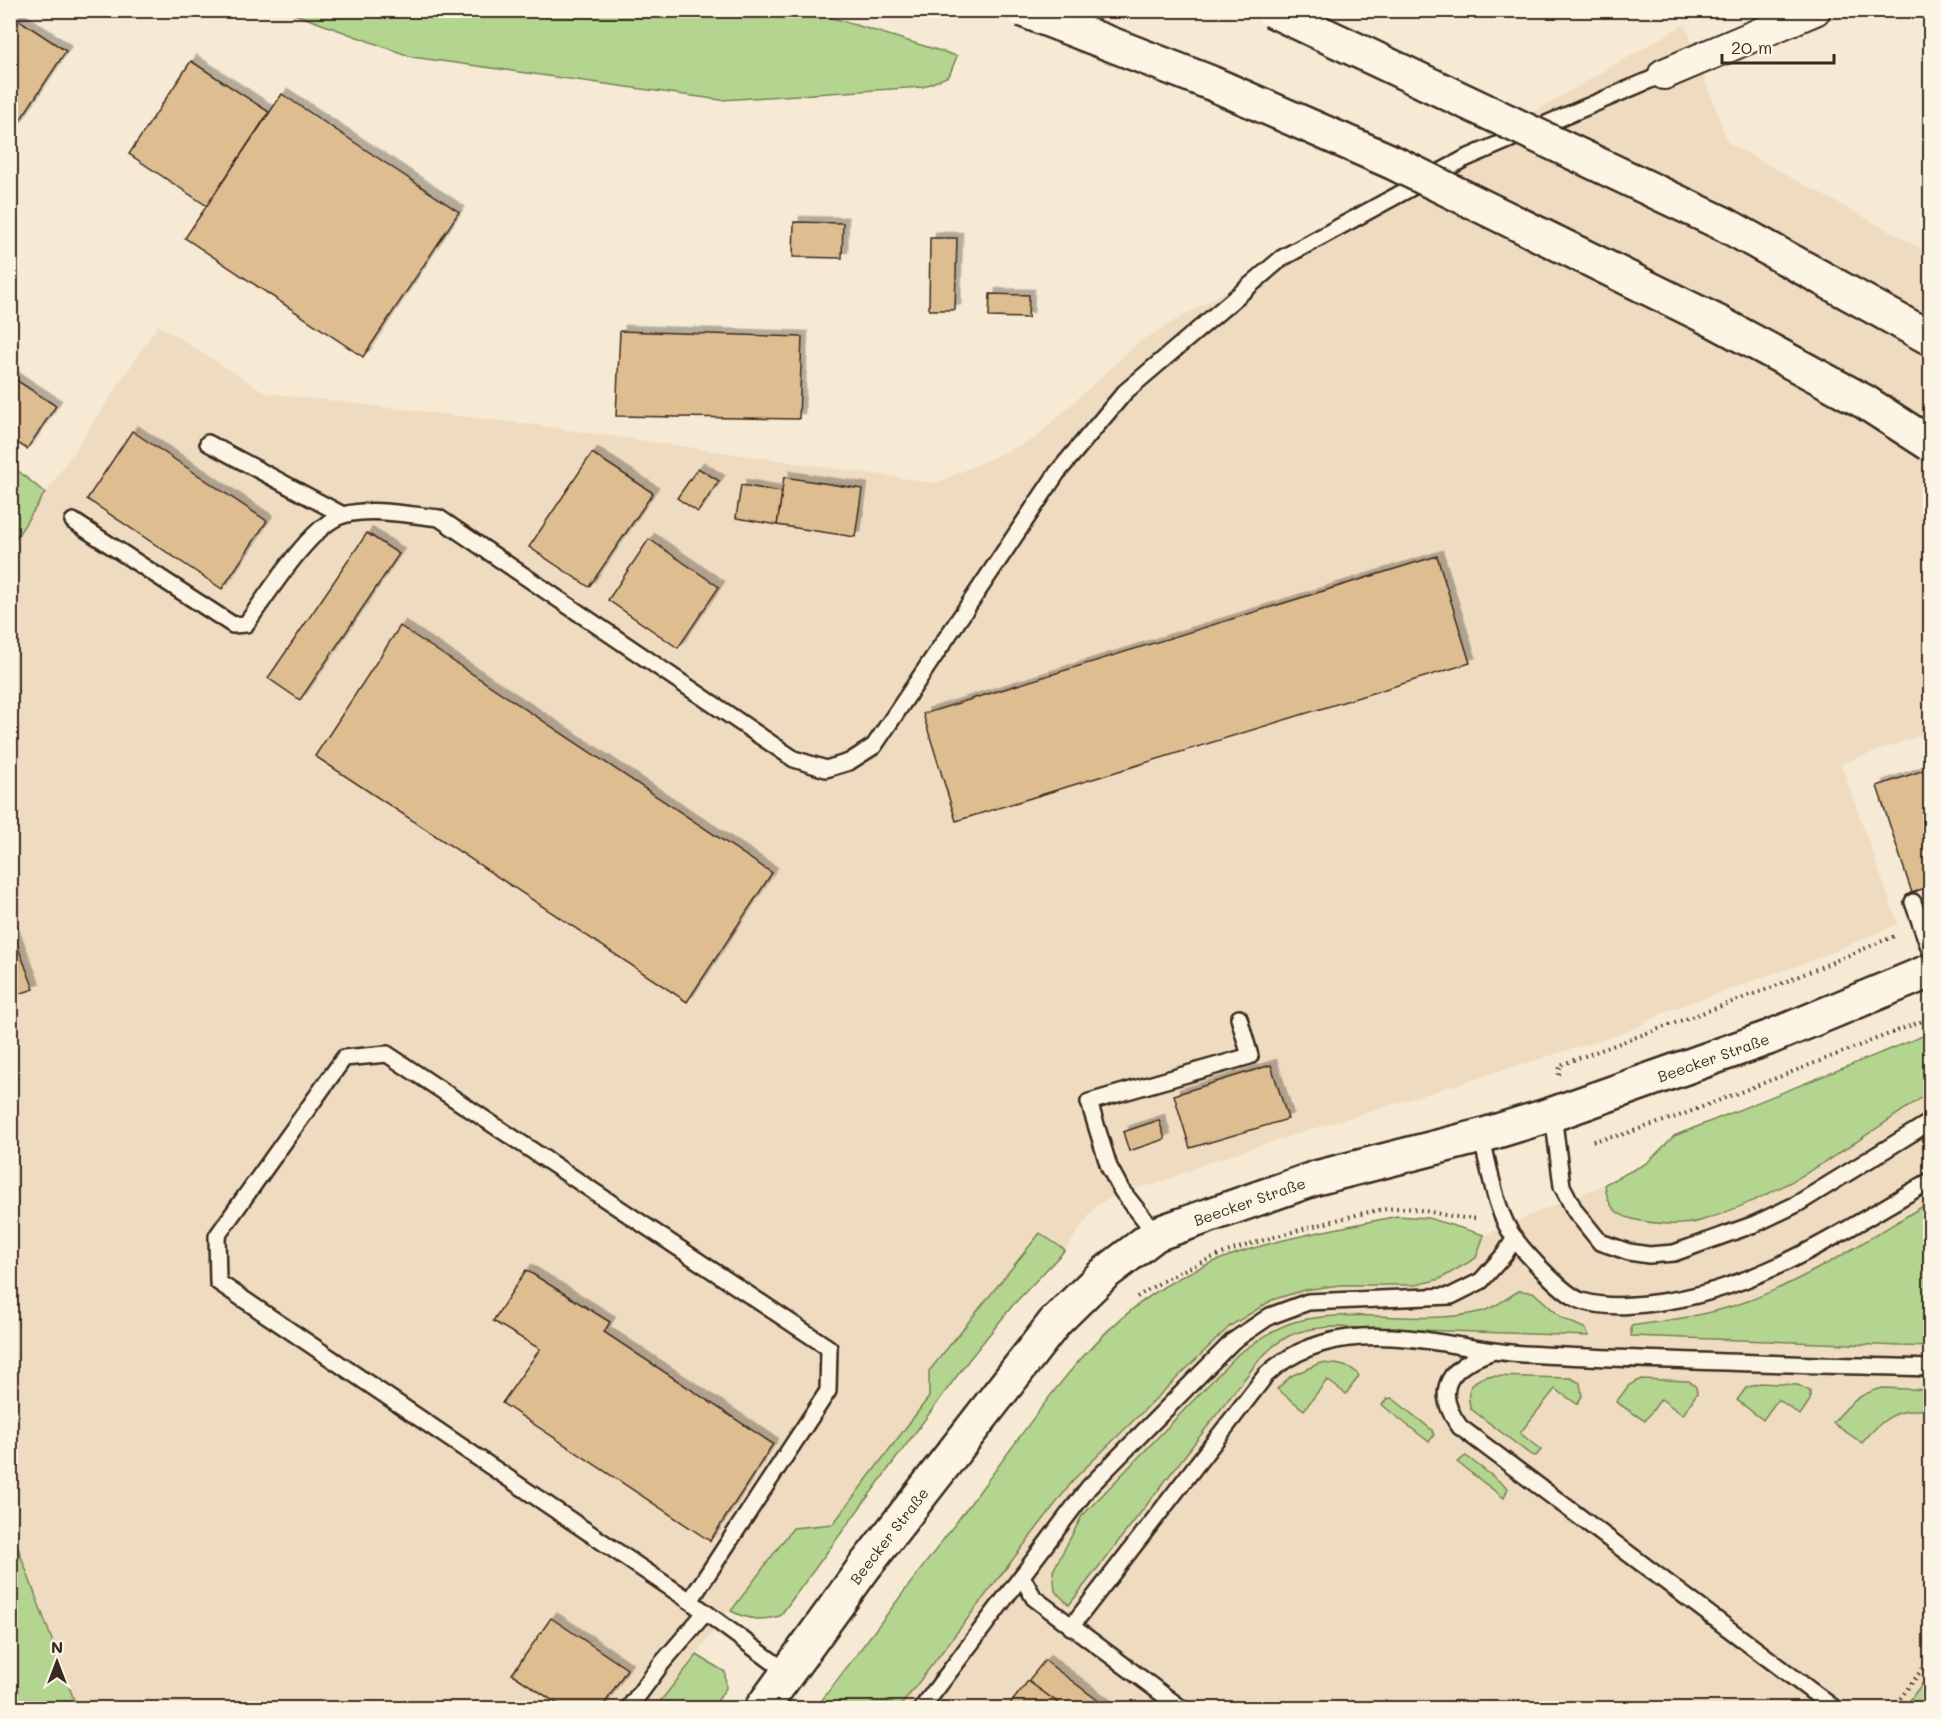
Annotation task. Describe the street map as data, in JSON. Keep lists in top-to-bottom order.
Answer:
{
  "streets": {
    "main road": ["Beecker Straße"]
  },
  "scale_bar": "20 m",
  "north": "top"
}
